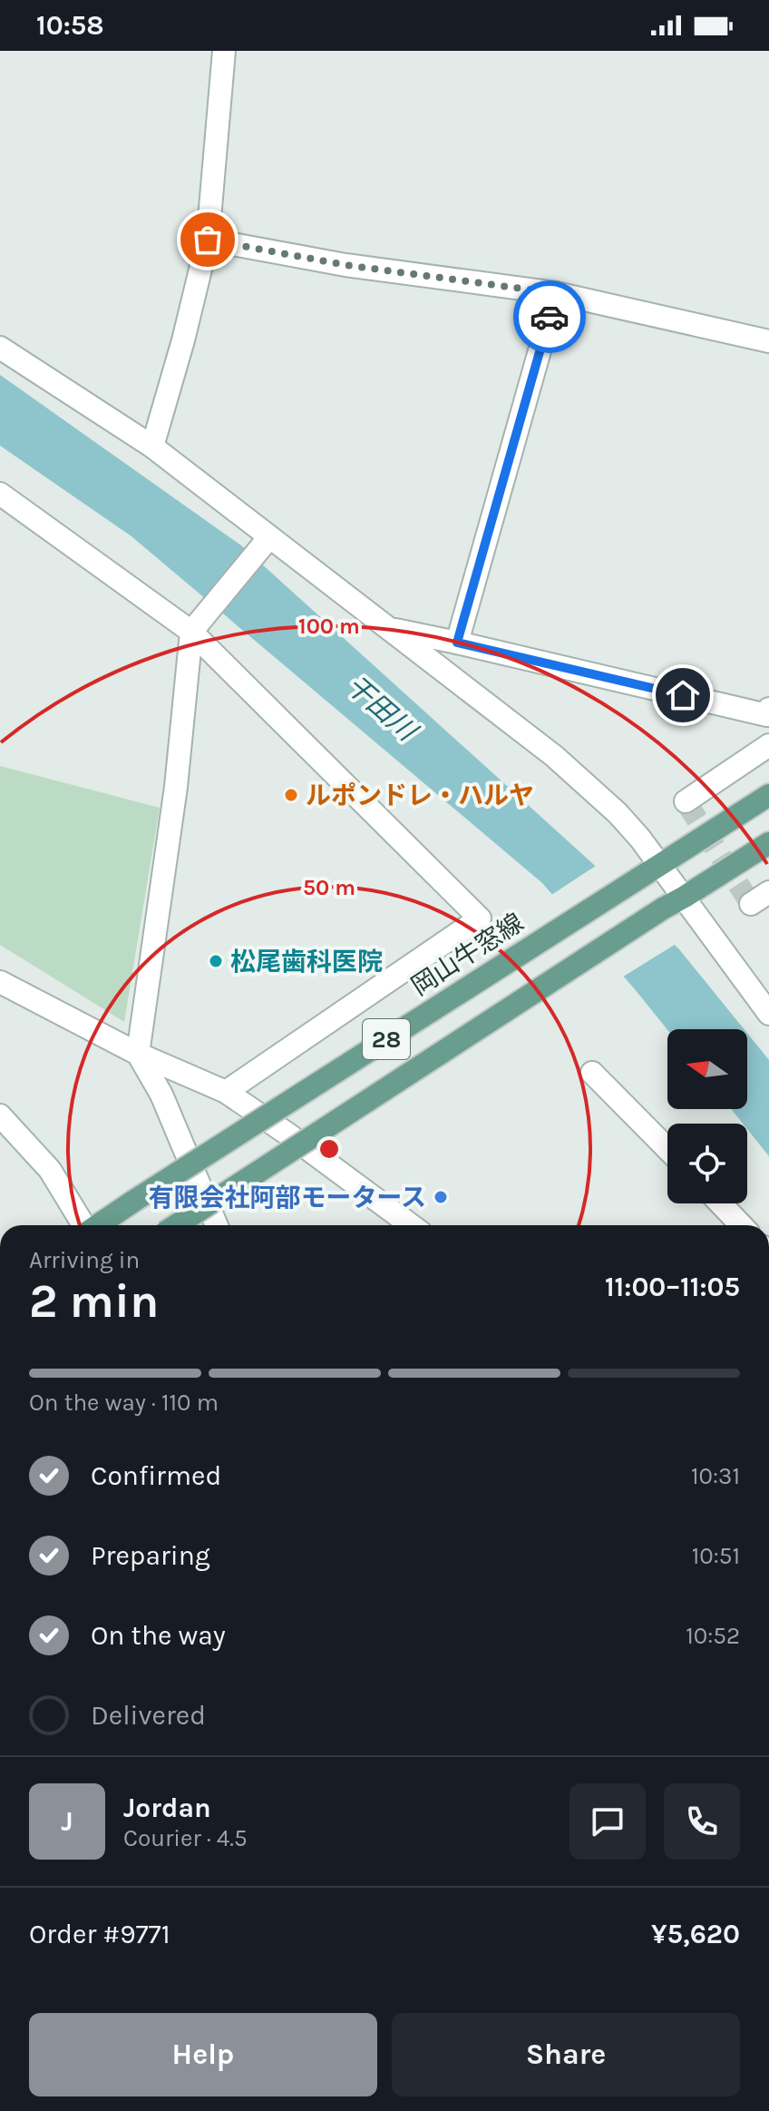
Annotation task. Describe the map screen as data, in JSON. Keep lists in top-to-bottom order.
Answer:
{
  "streets": {
    "main road": ["岡山牛窓線", "28"]
  },
  "water": ["干田川"],
  "places": ["ルポンドレ・ハルヤ", "松尾歯科医院", "有限会社阿部モータース"],
  "north": "left",
  "page": {
    "status": "10:58",
    "heading": ["2 min", "Arriving in", "11:00–11:05"],
    "panel": [
      "Jordan",
      "Courier · 4.5",
      "Order #9771",
      "¥5,620"
    ],
    "bar": "On the way · 110 m",
    "list": [
      ["Confirmed", "10:31"],
      ["Preparing", "10:51"],
      ["On the way", "10:52"],
      "Delivered"
    ],
    "round": "J",
    "buttons": ["Help", "Share"]
  },
  "rings": ["100 m", "50 m"]
}
